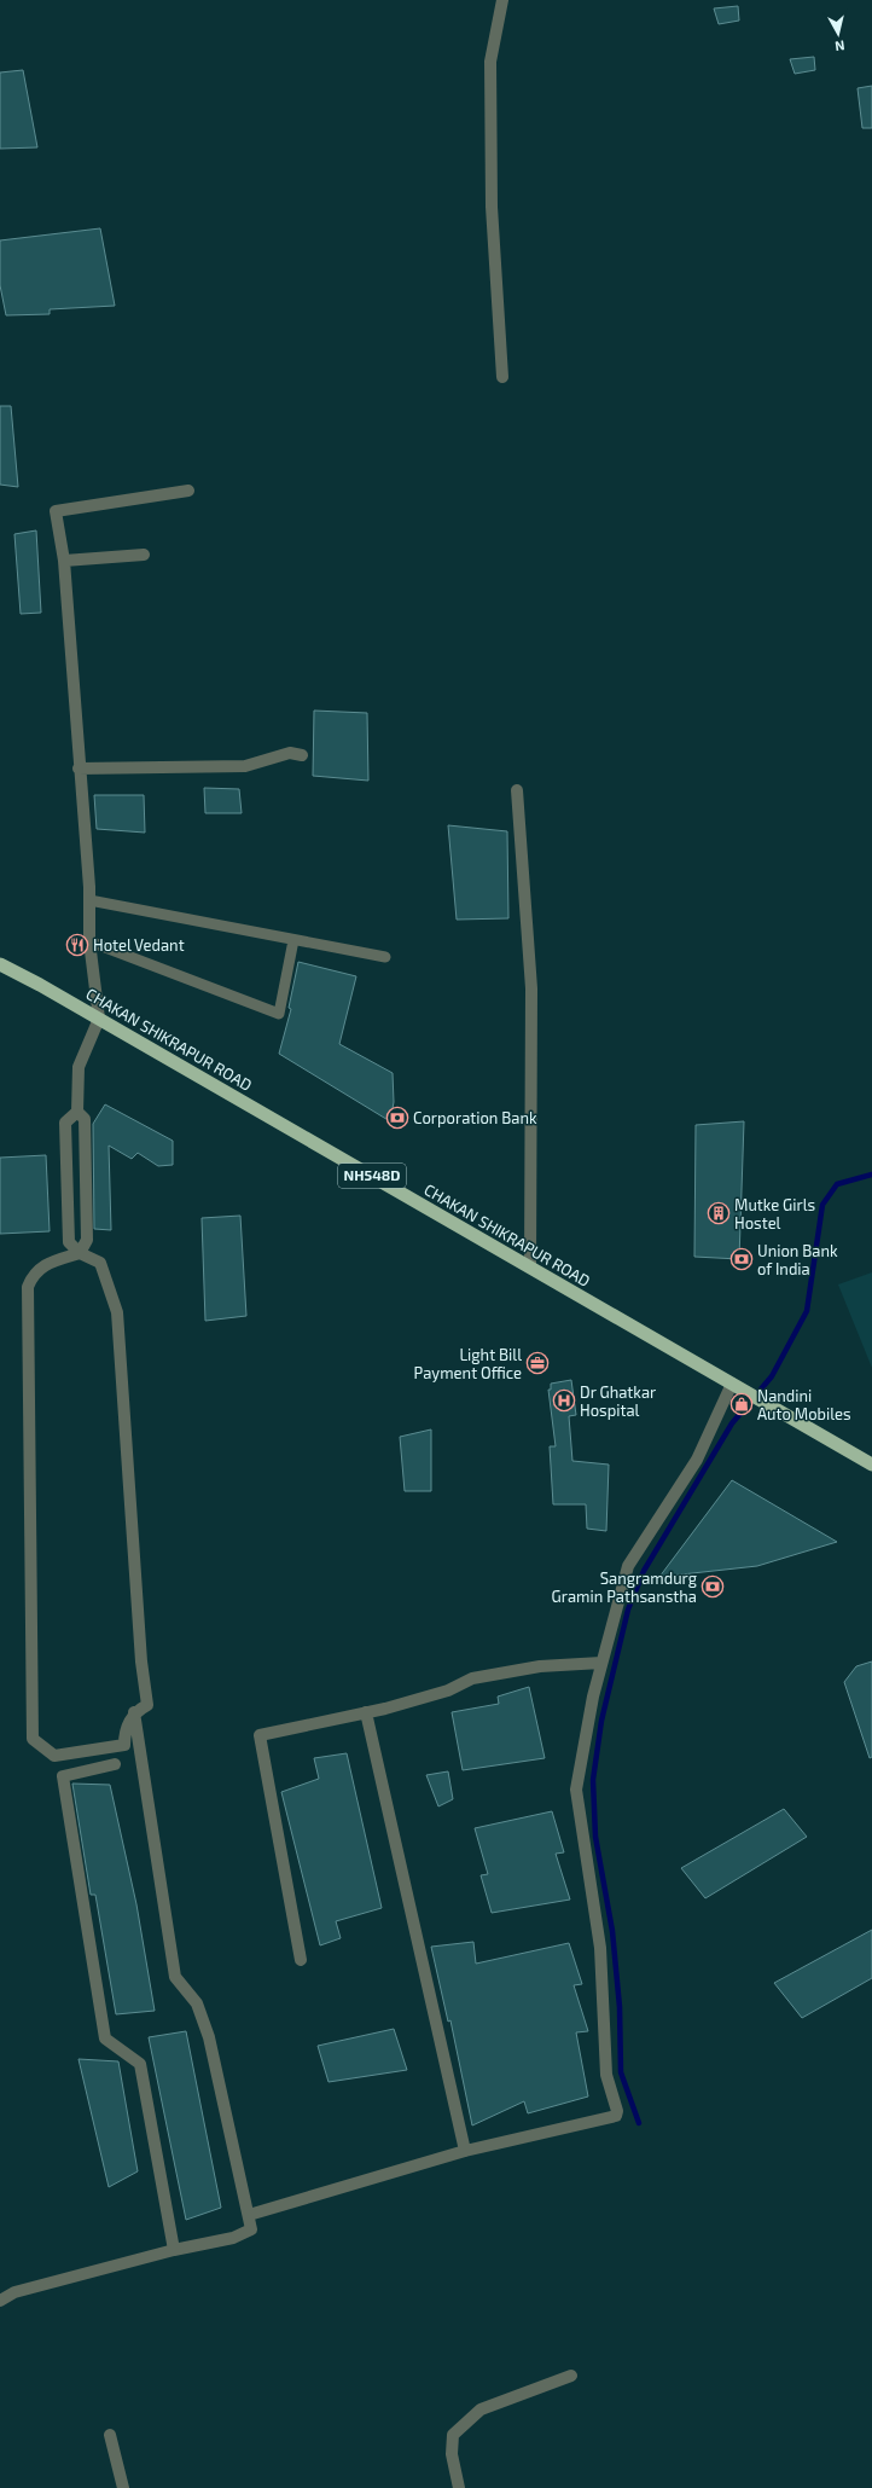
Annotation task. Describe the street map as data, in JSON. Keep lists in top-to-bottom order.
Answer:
{
  "streets": {
    "highway": ["CHAKAN SHIKRAPUR ROAD", "NH548D"]
  },
  "places": {
    "restaurant": ["Hotel Vedant"],
    "bank": ["Corporation Bank", "Union Bank of India", "Sangramdurg Gramin Pathsanstha"],
    "building": ["Mutke Girls Hostel"],
    "office": ["Light Bill Payment Office"],
    "hospital": ["Dr Ghatkar Hospital"],
    "shop": ["Nandini Auto Mobiles"]
  },
  "north": "bottom"
}
